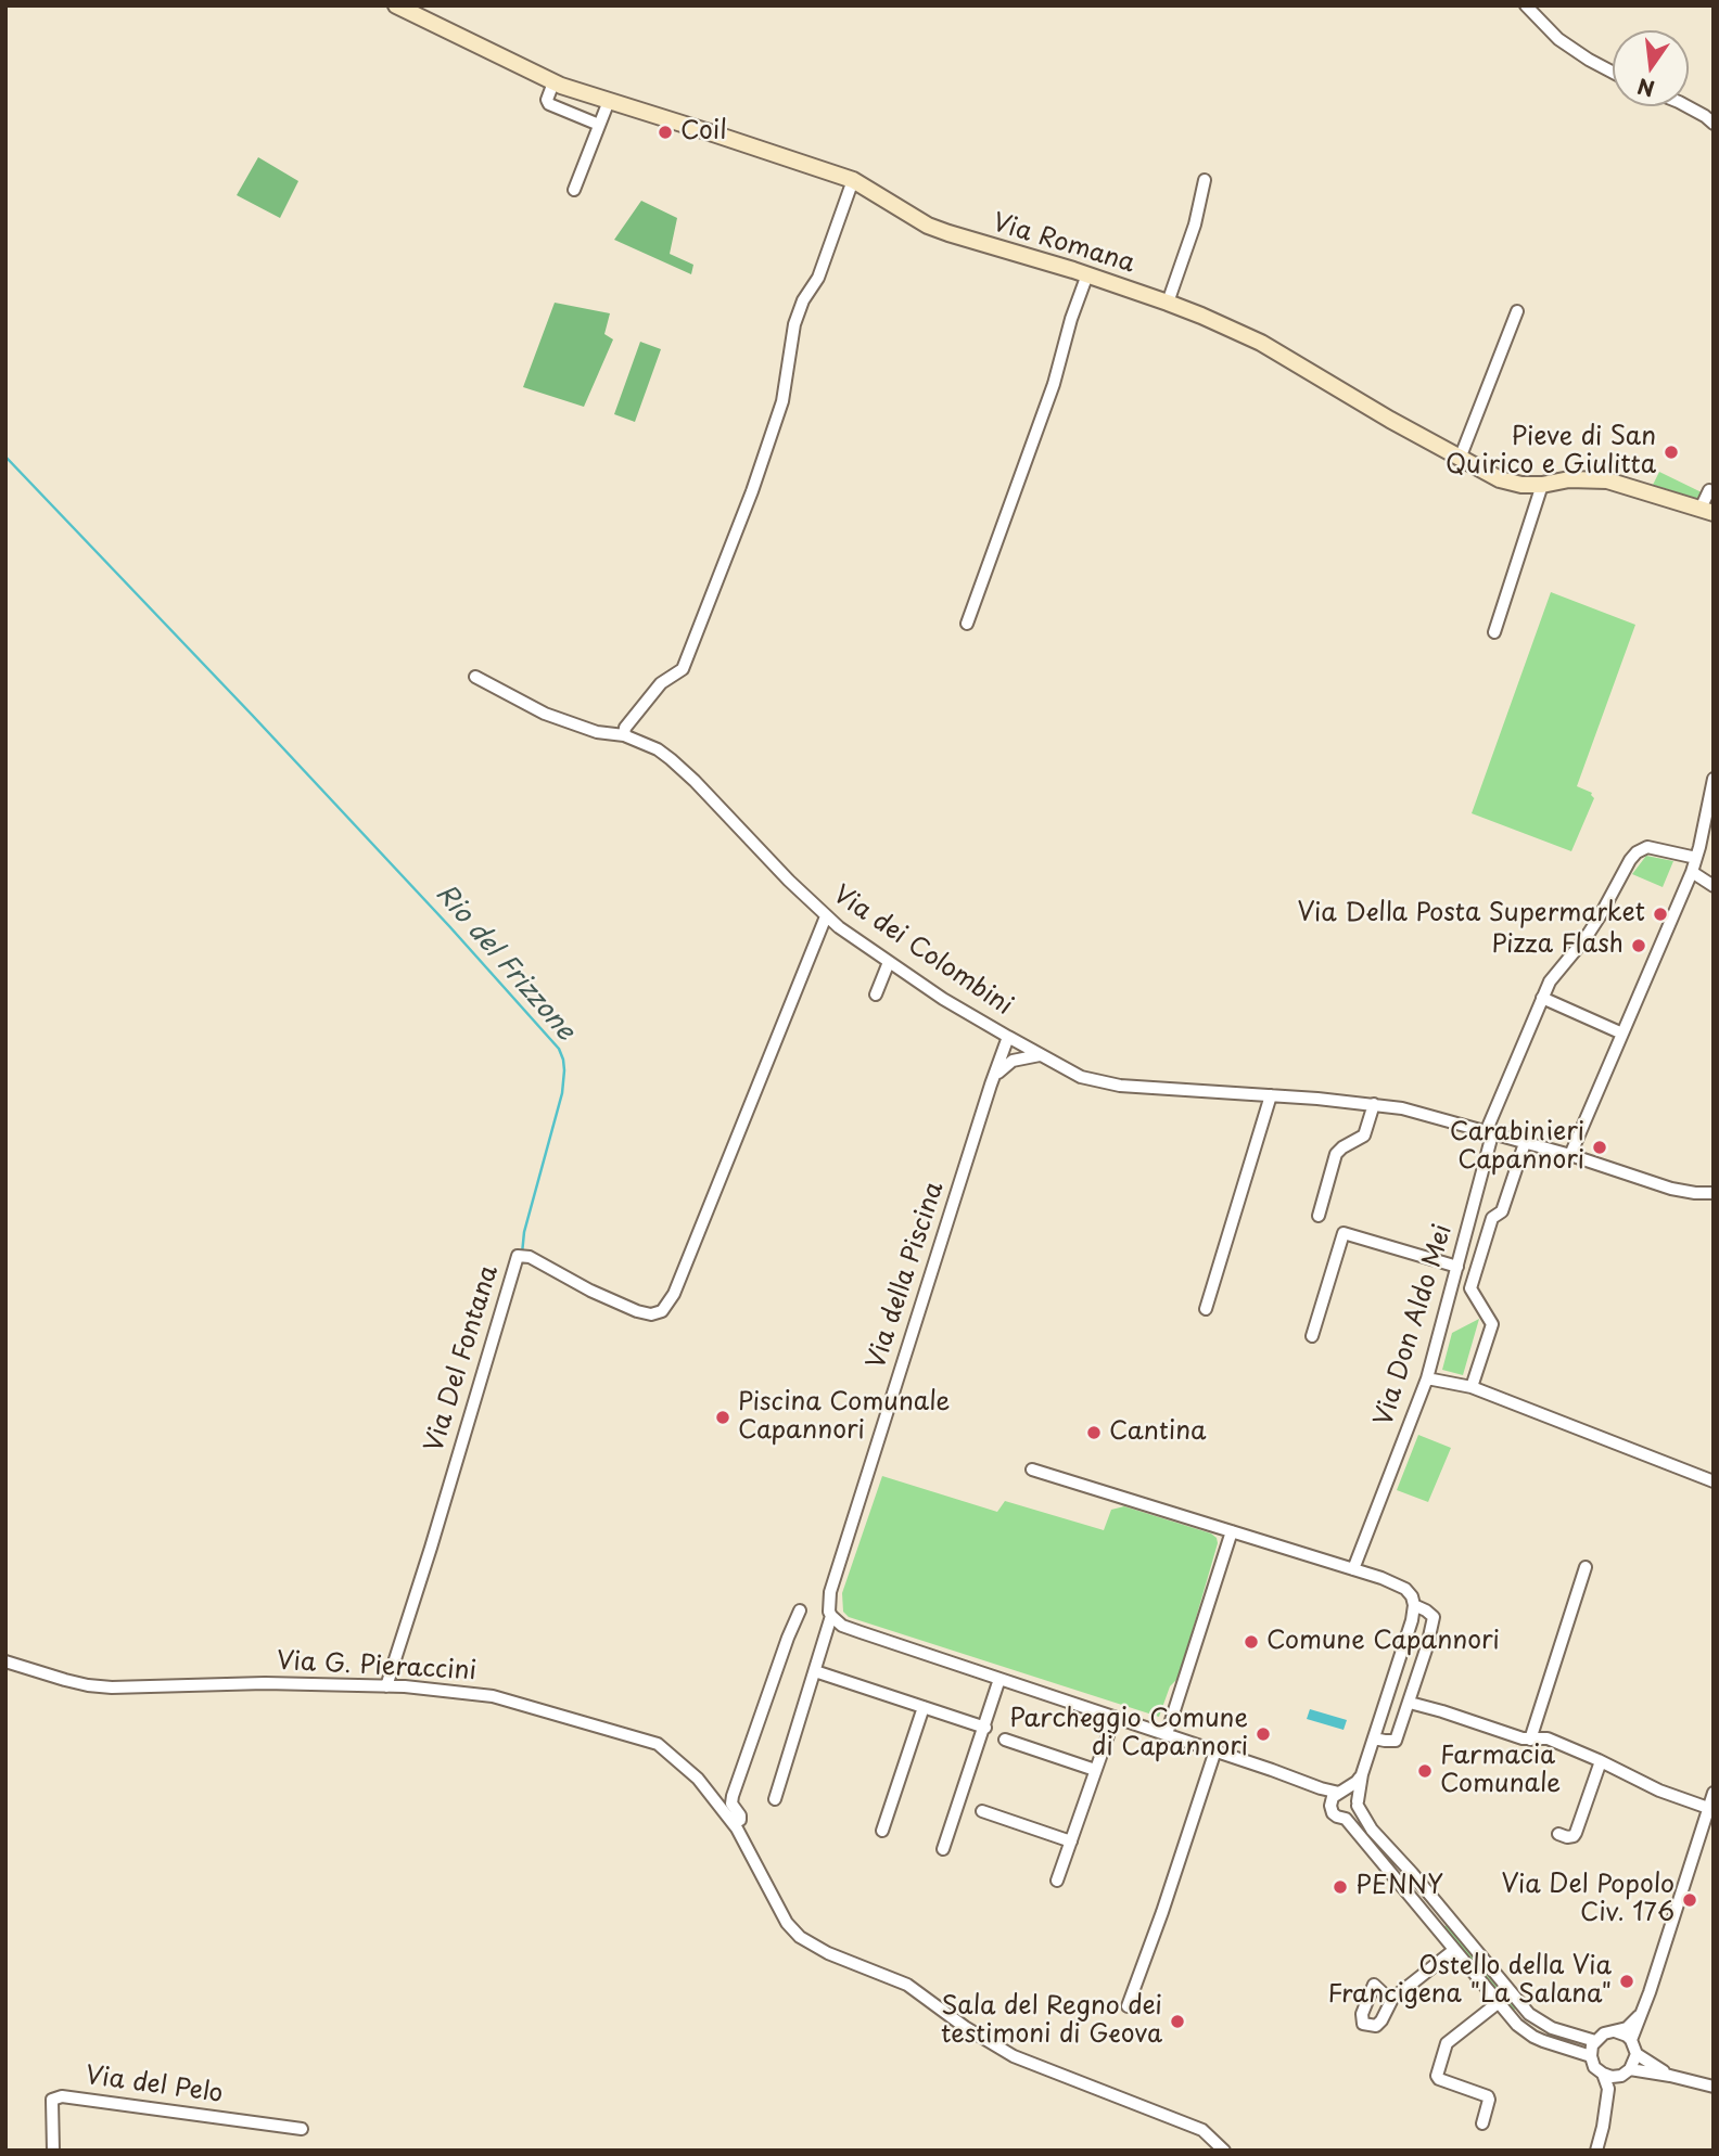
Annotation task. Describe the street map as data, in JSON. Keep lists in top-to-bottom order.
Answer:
{
  "streets": {
    "street": [
      "Via Romana",
      "Via dei Colombini",
      "Via della Piscina",
      "Via Don Aldo Mei",
      "Via Del Fontana",
      "Via G. Pieraccini",
      "Via del Pelo"
    ]
  },
  "crossings": [
    ["Via dei Colombini", "Via della Piscina"],
    ["Via dei Colombini", "Via Don Aldo Mei"],
    ["Via dei Colombini", "Via Del Fontana"],
    ["Via Del Fontana", "Via G. Pieraccini"]
  ],
  "water": ["Rio del Frizzone"],
  "places": [
    "Coil",
    "Pieve di San Quirico e Giulitta",
    "Via Della Posta Supermarket",
    "Pizza Flash",
    "Carabinieri Capannori",
    "Piscina Comunale Capannori",
    "Cantina",
    "Comune Capannori",
    "Parcheggio Comune di Capannori",
    "Farmacia Comunale",
    "PENNY",
    "Via Del Popolo Civ. 176",
    "Ostello della Via Francigena \"La Salana\"",
    "Sala del Regno dei testimoni di Geova"
  ],
  "north": "bottom"
}
